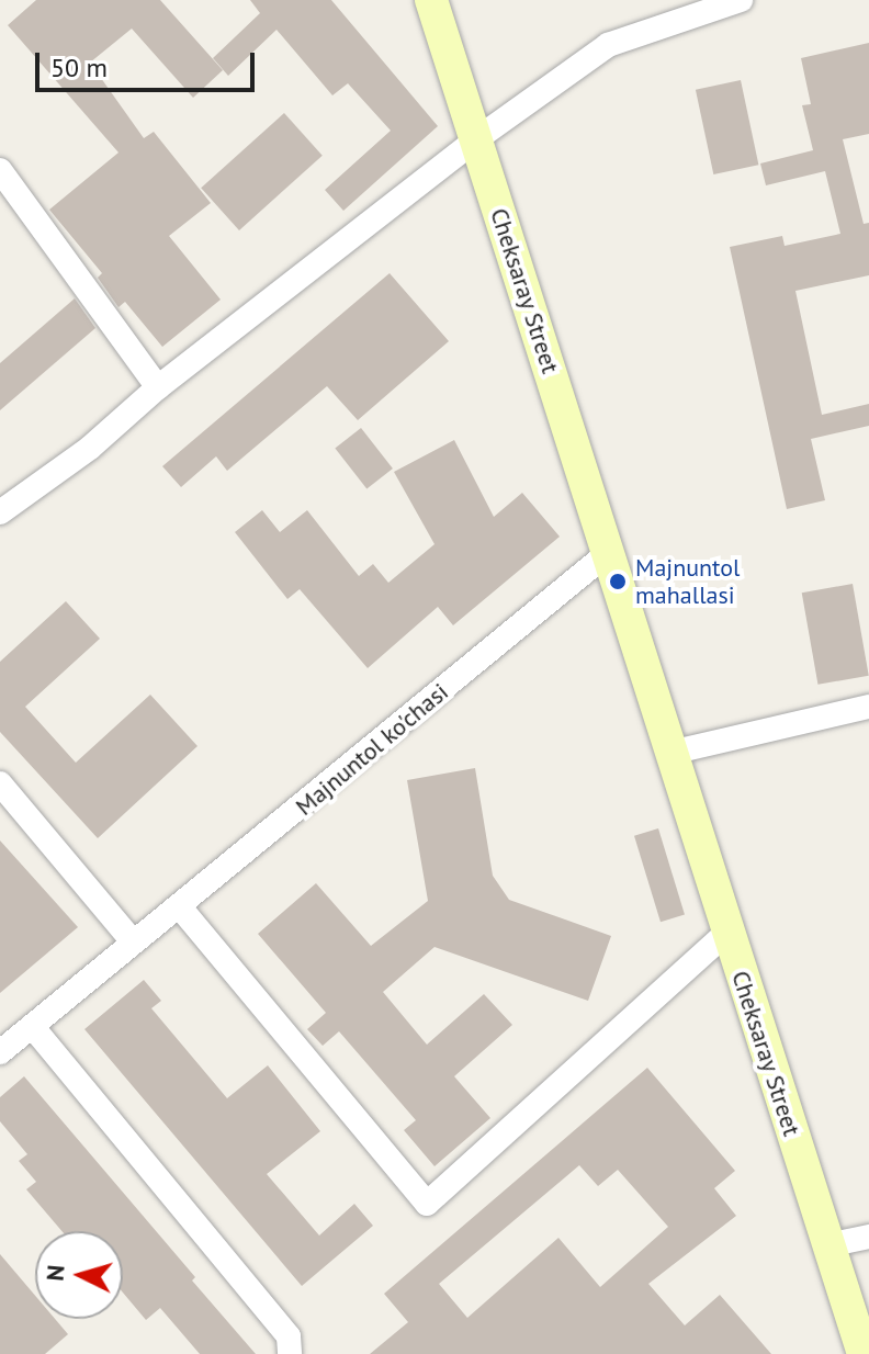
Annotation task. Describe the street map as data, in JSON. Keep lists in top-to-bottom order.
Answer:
{
  "streets": {
    "street": ["Cheksaray Street", "Majnuntol ko'chasi"]
  },
  "crossings": [
    ["Cheksaray Street", "Majnuntol ko'chasi"]
  ],
  "places": ["Majnuntol mahallasi"],
  "scale_bar": "50 m",
  "north": "left"
}
